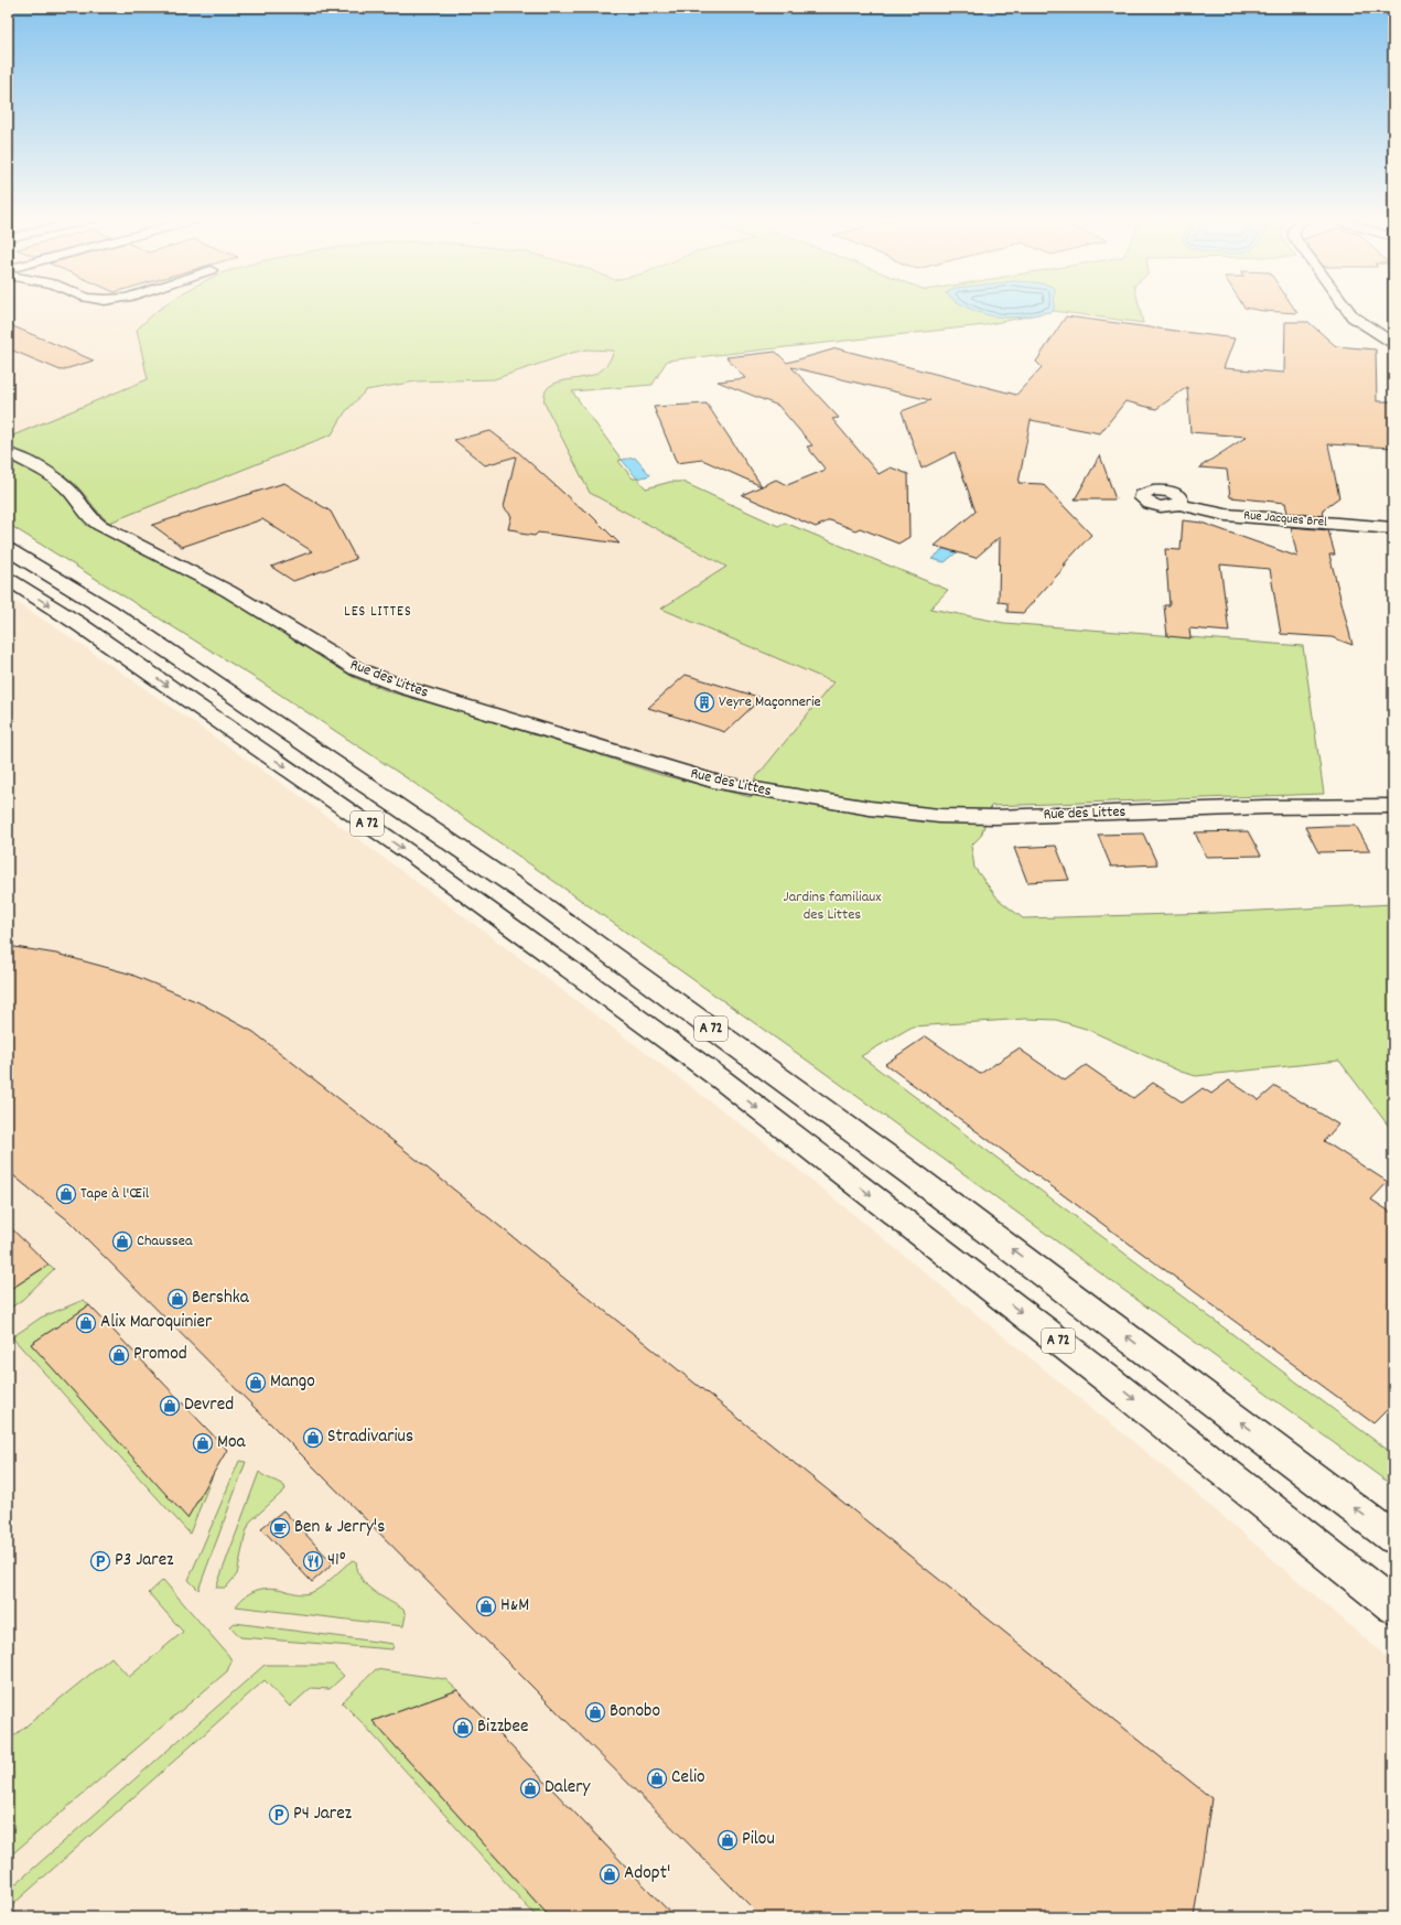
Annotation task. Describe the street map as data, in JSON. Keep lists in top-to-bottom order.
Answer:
{
  "streets": {
    "main road": ["Rue Jacques Brel", "Rue des Littes", "A 72"]
  },
  "districts": ["LES LITTES"],
  "parks": ["Jardins familiaux des Littes"],
  "places": {
    "building": ["Veyre Maçonnerie"],
    "shop": [
      "Tape à l'Œil",
      "Chaussea",
      "Bershka",
      "Alix Maroquinier",
      "Promod",
      "Mango",
      "Devred",
      "Stradivarius",
      "Moa",
      "H&M",
      "Bonobo",
      "Bizzbee",
      "Celio",
      "Dalery",
      "Pilou",
      "Adopt'"
    ],
    "cafe": ["Ben & Jerry's"],
    "parking": ["P3 Jarez", "P4 Jarez"],
    "restaurant": ["41°"]
  }
}
